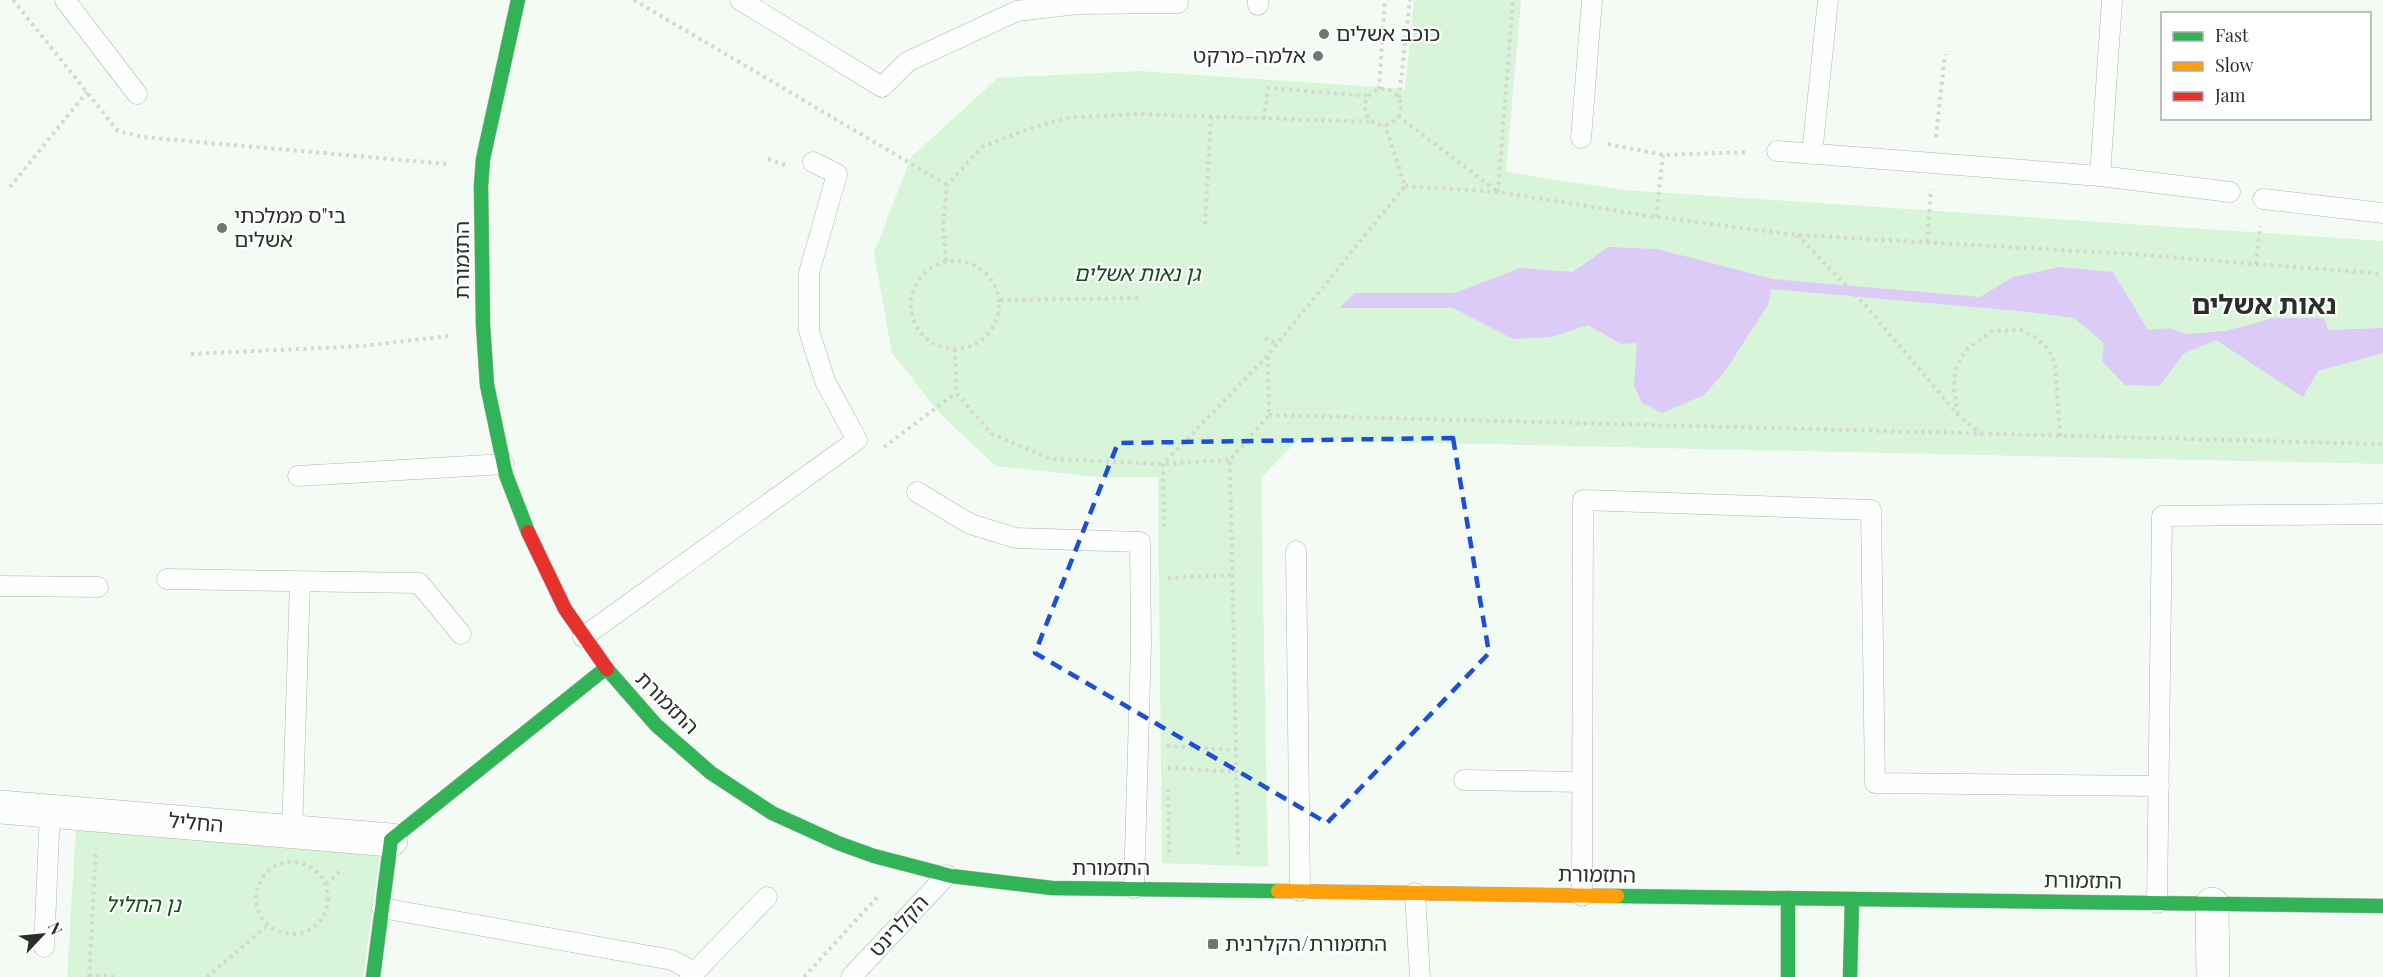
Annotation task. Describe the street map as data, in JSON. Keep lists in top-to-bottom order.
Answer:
{
  "streets": {
    "street": ["התזמורת", "החליל"],
    "lane": ["הקלרינט"]
  },
  "crossings": [
    ["התזמורת", "הקלרינט"]
  ],
  "districts": ["נאות אשלים"],
  "parks": ["גן נאות אשלים", "נן החליל"],
  "places": {
    "other": ["כוכב אשלים", "אלמה-מרקט", "בי\"ס ממלכתי אשלים"],
    "transit": ["התזמורת/הקלרנית"]
  },
  "legend": ["Fast", "Slow", "Jam"],
  "north": "top right"
}
